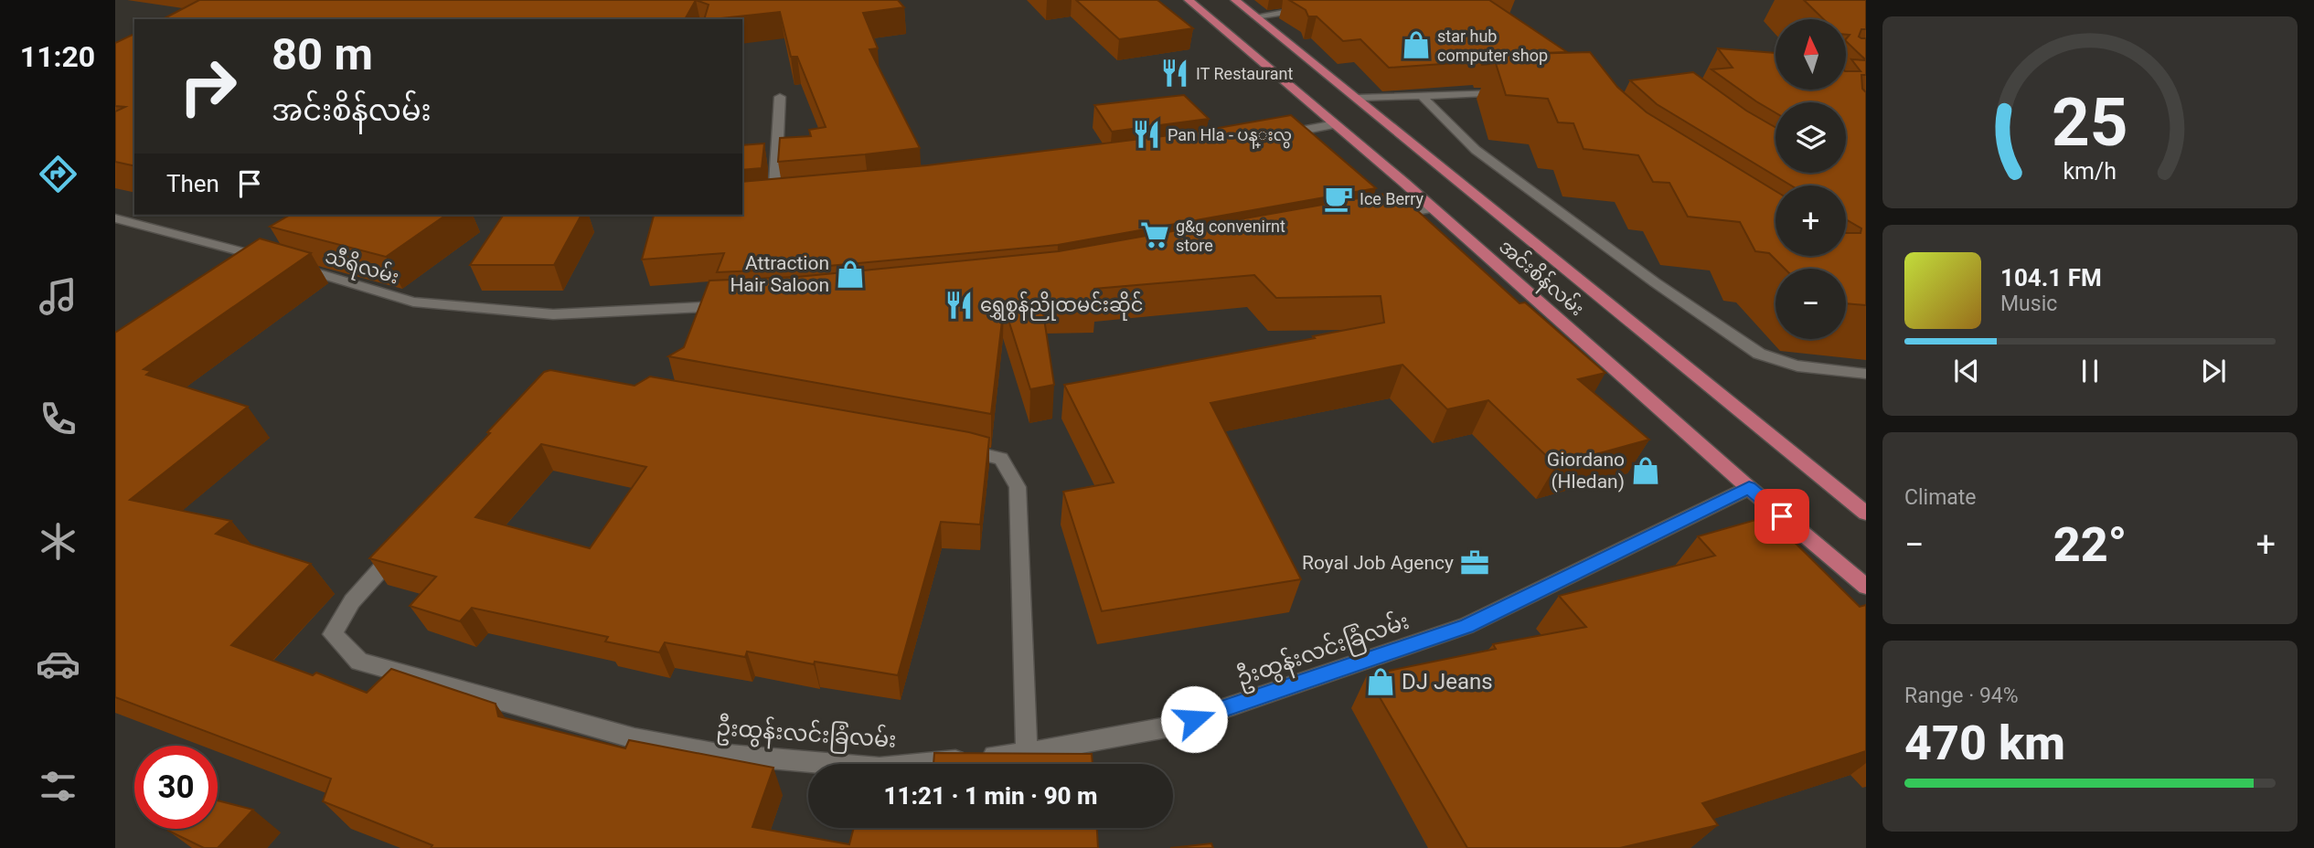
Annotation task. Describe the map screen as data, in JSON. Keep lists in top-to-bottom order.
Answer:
{
  "streets": {
    "main road": ["အင်းစိန်လမ်း"],
    "street": ["သီရိလမ်း", "ဦးထွန်းလင်းခြံလမ်း"]
  },
  "crossings": [
    ["အင်းစိန်လမ်း", "ဦးထွန်းလင်းခြံလမ်း"]
  ],
  "places": {
    "shop": [
      "star hub computer shop",
      "Attraction Hair Saloon",
      "Giordano (Hledan)",
      "DJ Jeans"
    ],
    "restaurant": ["IT Restaurant", "Pan Hla - ပန္းလွ", "ရွှေစွန်ညိုထမင်းဆိုင်"],
    "cafe": ["Ice Berry"],
    "supermarket": ["g&g convenirnt store"],
    "office": ["Royal Job Agency"]
  },
  "north": "top",
  "page": {
    "tabs": "11:20",
    "map_buttons": ["+", "−"],
    "turn": ["80 m", "အင်းစိန်လမ်း"],
    "then": "Then",
    "song": ["104.1 FM", "Music"],
    "tile": [
      "Climate",
      ["Range · 94%", "470 km"]
    ],
    "heat": ["−", "22°", "+"],
    "limit": "30",
    "trip": "11:21 · 1 min · 90 m",
    "gauge": ["25", "km/h"]
  }
}
